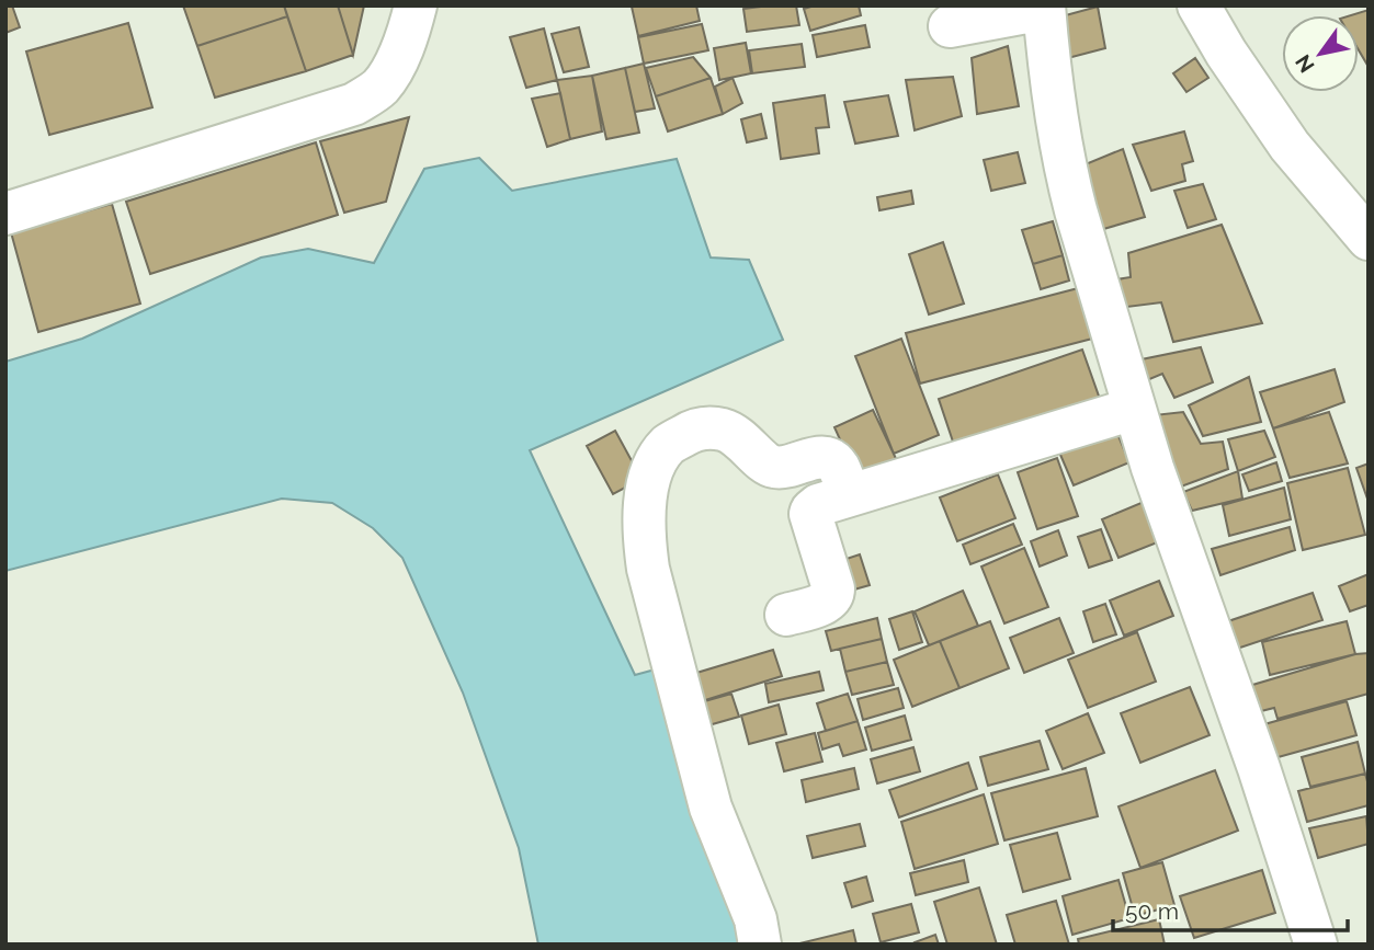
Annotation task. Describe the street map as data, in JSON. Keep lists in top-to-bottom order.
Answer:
{
  "scale_bar": "50 m",
  "north": "bottom left"
}
